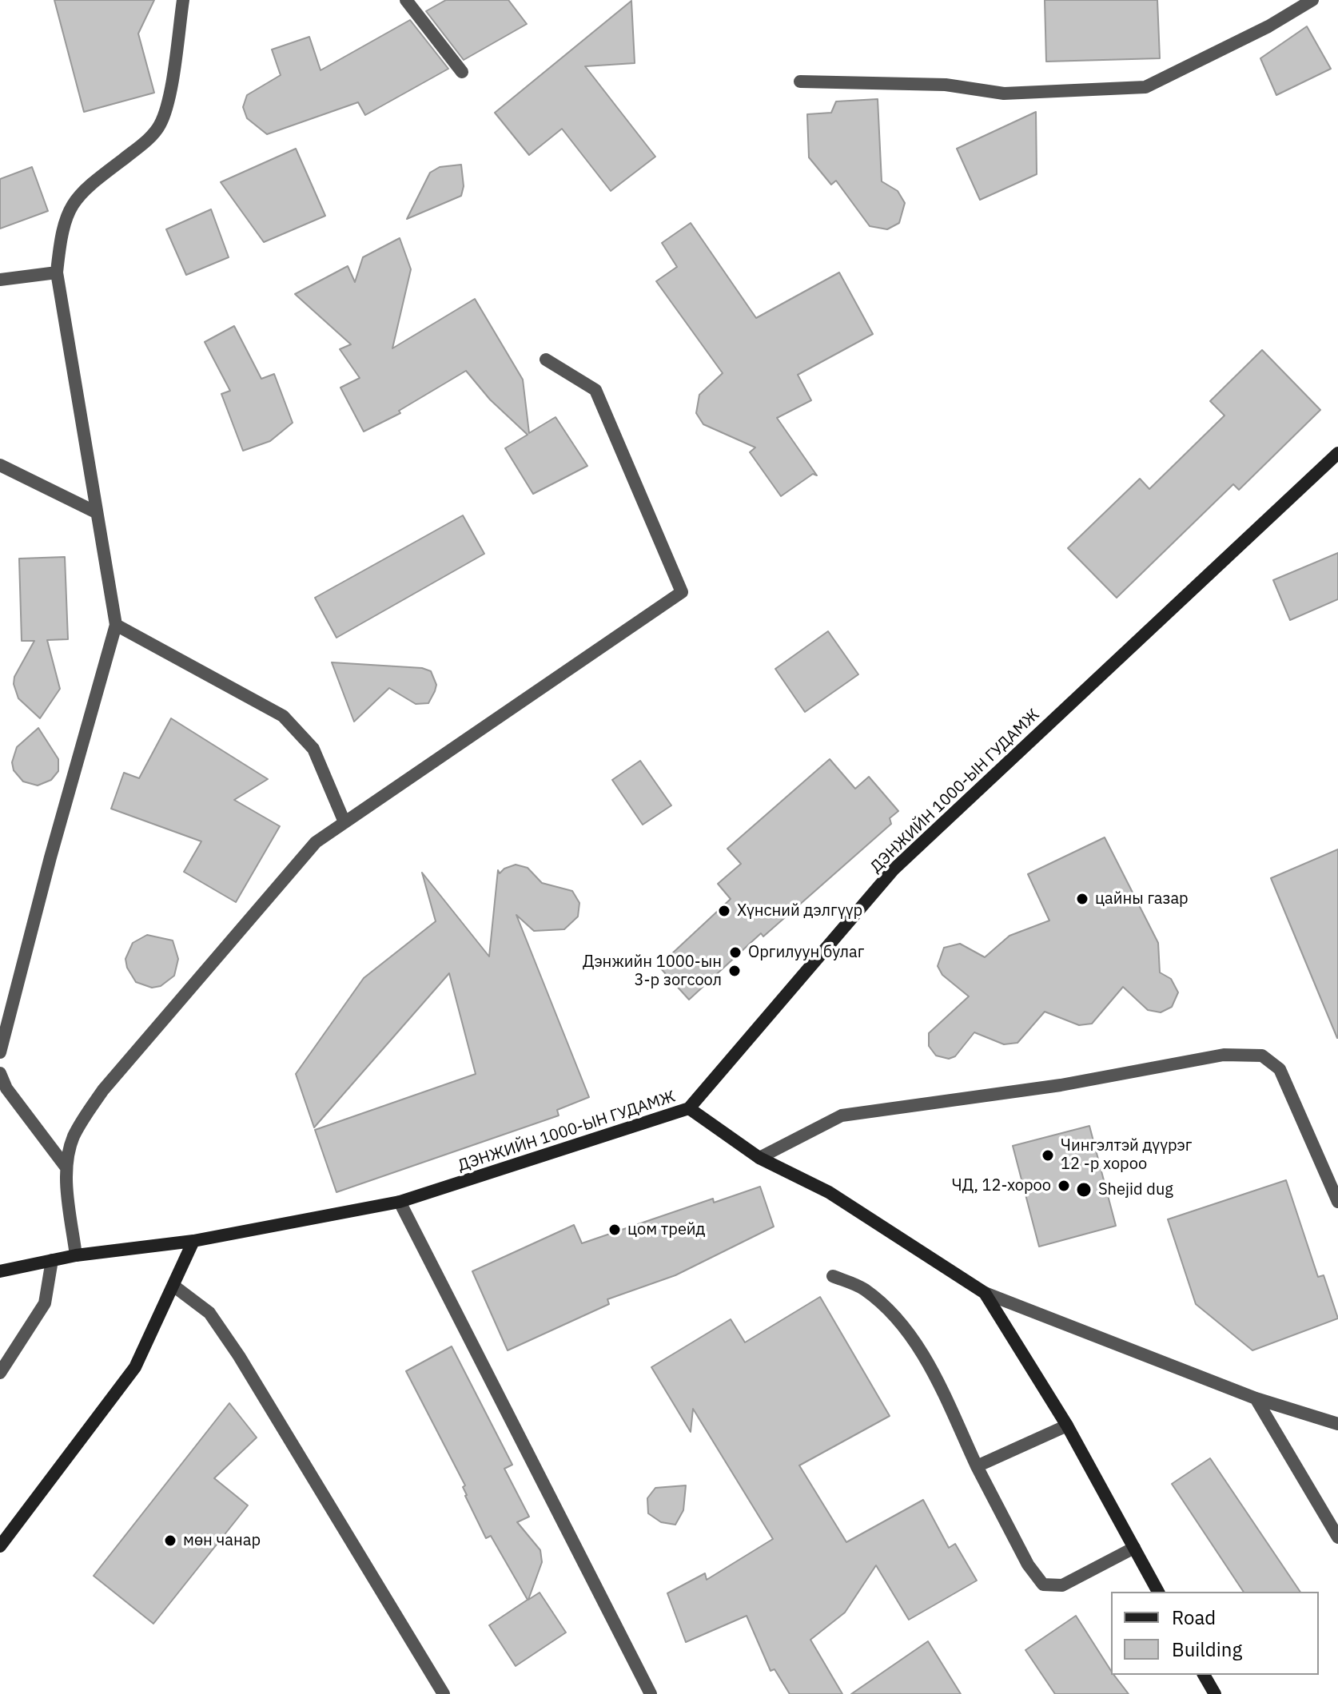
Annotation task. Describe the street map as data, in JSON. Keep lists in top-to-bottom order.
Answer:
{
  "streets": {
    "main road": ["ДЭНЖИЙН 1000-ЫН ГУДАМЖ"]
  },
  "places": [
    "цайны газар",
    "Хүнсний дэлгүүр",
    "Оргилуун булаг",
    "Дэнжийн 1000-ын 3-р зогсоол",
    "Чингэлтэй дүүрэг 12 -р хороо",
    "ЧД, 12-хороо",
    "Shejid dug",
    "цом трейд",
    "мөн чанар"
  ],
  "legend": ["Road", "Building"]
}
